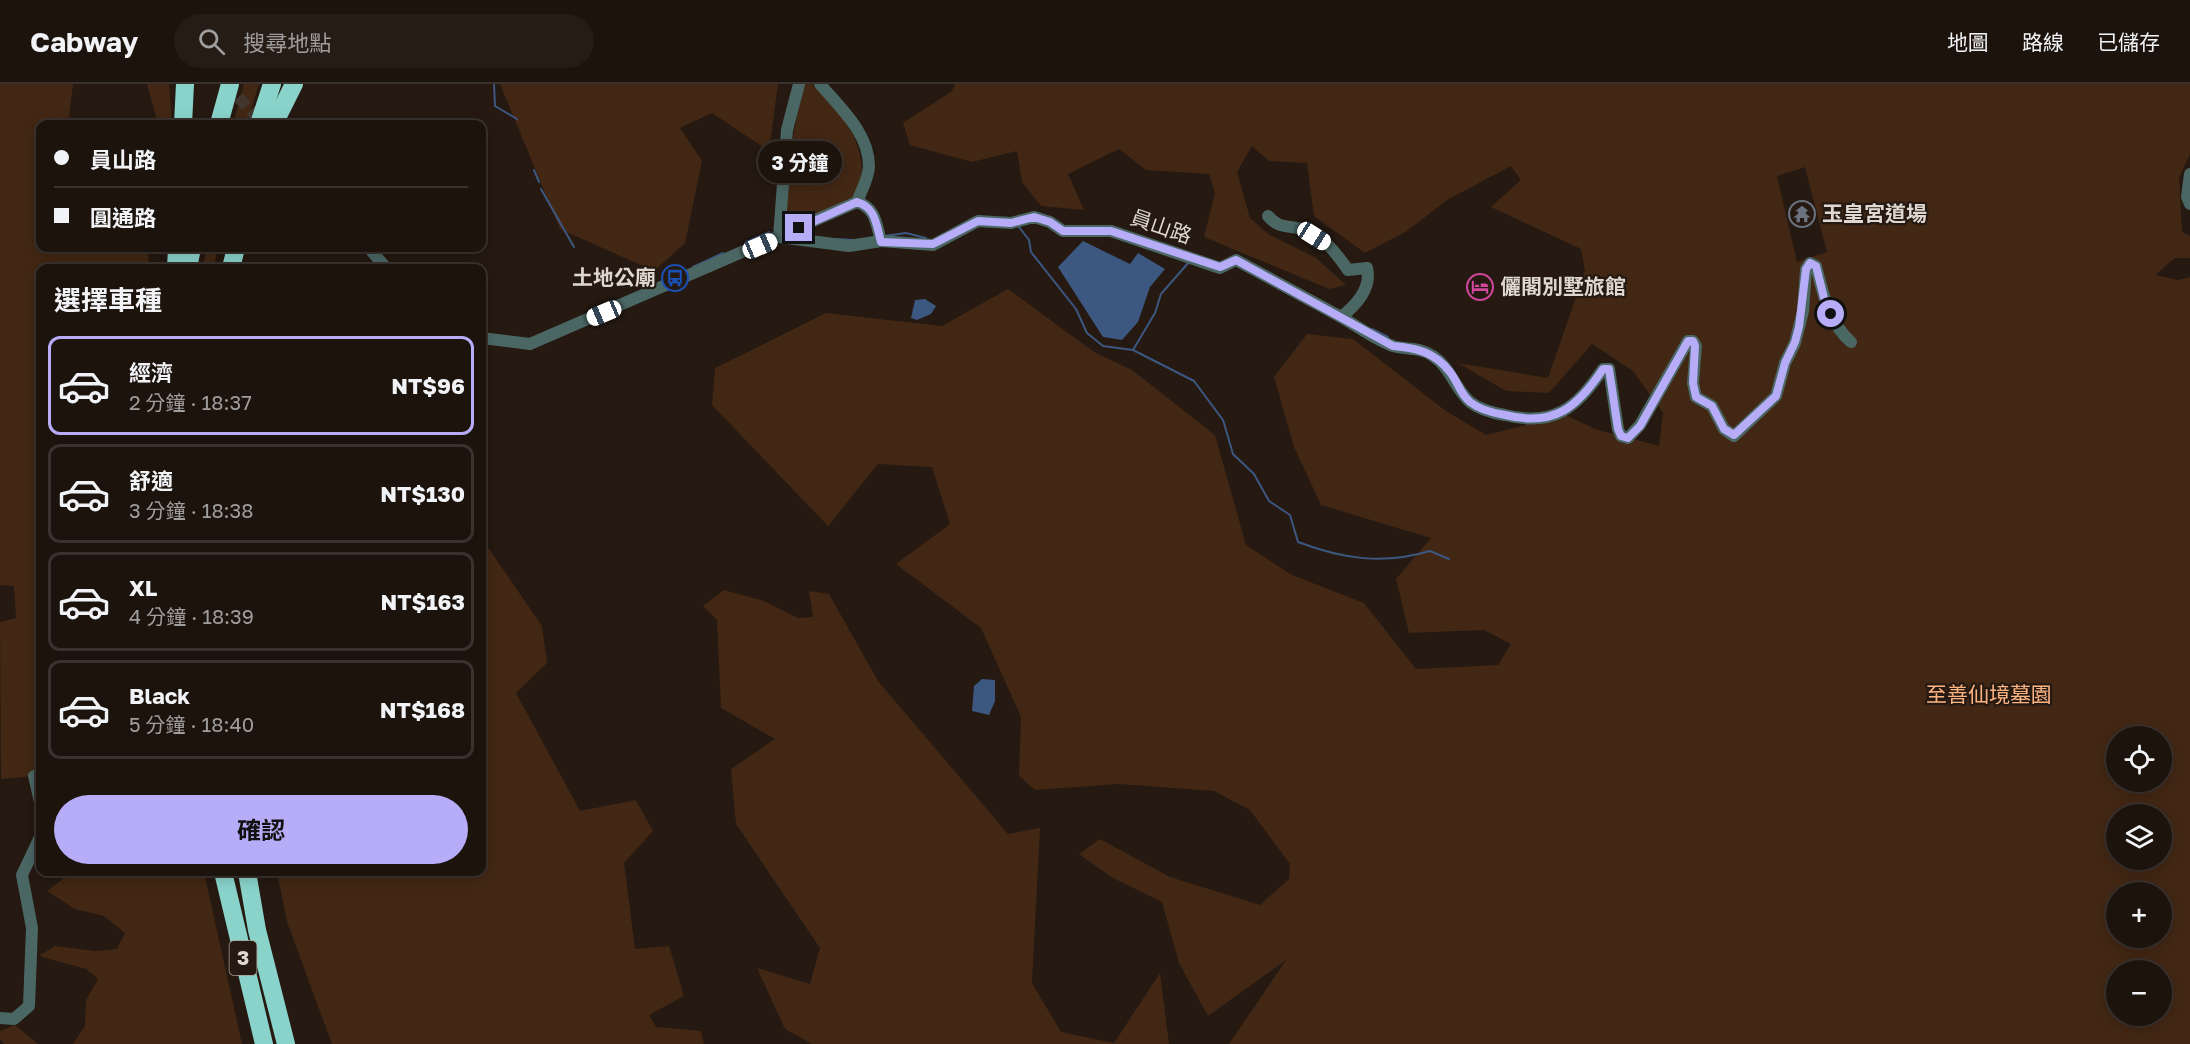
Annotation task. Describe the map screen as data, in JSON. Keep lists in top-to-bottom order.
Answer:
{
  "streets": {
    "highway": ["3"],
    "street": ["員山路"]
  },
  "parks": ["至善仙境墓園"],
  "places": {
    "temple": ["玉皇宮道場"],
    "bus stop": ["土地公廟"],
    "hotel": ["儷閣別墅旅館"]
  },
  "page": {
    "header": "Cabway",
    "search": "搜尋地點",
    "nav": ["地圖", "路線", "已儲存"],
    "banner": ["員山路", "圓通路"],
    "bubble": "3 分鐘",
    "heading": "選擇車種",
    "list": [
      {
        "name": "經濟",
        "note": "2 分鐘 · 18:37",
        "value": "NT$96"
      },
      {
        "name": "舒適",
        "note": "3 分鐘 · 18:38",
        "value": "NT$130"
      },
      {
        "name": "XL",
        "note": "4 分鐘 · 18:39",
        "value": "NT$163"
      },
      {
        "name": "Black",
        "note": "5 分鐘 · 18:40",
        "value": "NT$168"
      }
    ],
    "map_buttons": ["+", "−"],
    "buttons": "確認"
  }
}
